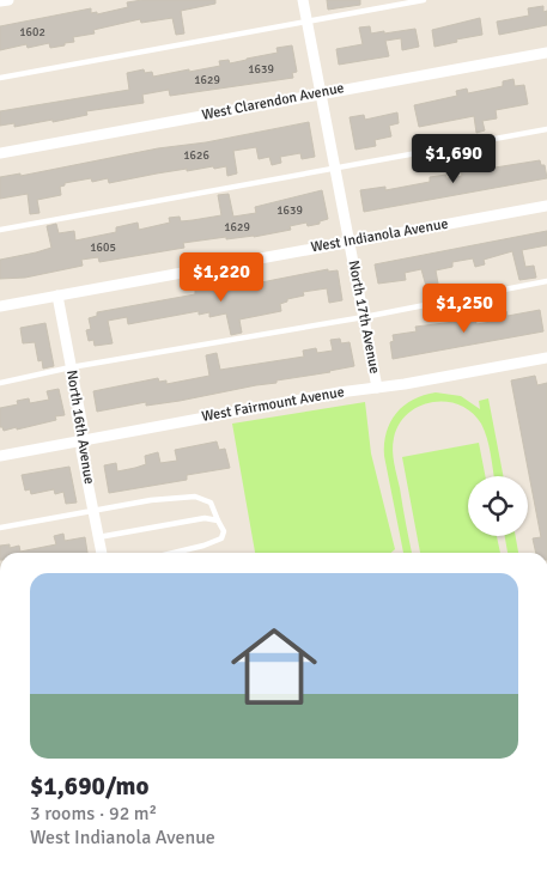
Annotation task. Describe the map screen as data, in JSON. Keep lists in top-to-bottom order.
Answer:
{
  "streets": {
    "street": [
      "West Clarendon Avenue",
      "West Indianola Avenue",
      "North 17th Avenue",
      "West Fairmount Avenue",
      "North 16th Avenue"
    ]
  },
  "crossings": [
    ["West Clarendon Avenue", "North 17th Avenue"],
    ["West Indianola Avenue", "North 17th Avenue"],
    ["West Indianola Avenue", "North 16th Avenue"],
    ["North 17th Avenue", "West Fairmount Avenue"],
    ["West Fairmount Avenue", "North 16th Avenue"]
  ],
  "house_numbers": [
    "1602",
    "1639",
    "1629",
    "1626",
    "1639",
    "1629",
    "1605"
  ],
  "page": {
    "price": ["$1,690", "$1,220", "$1,250"],
    "list": [
      {
        "name": "$1,690/mo",
        "note": "3 rooms · 92 m² · West Indianola Avenue"
      }
    ]
  }
}
